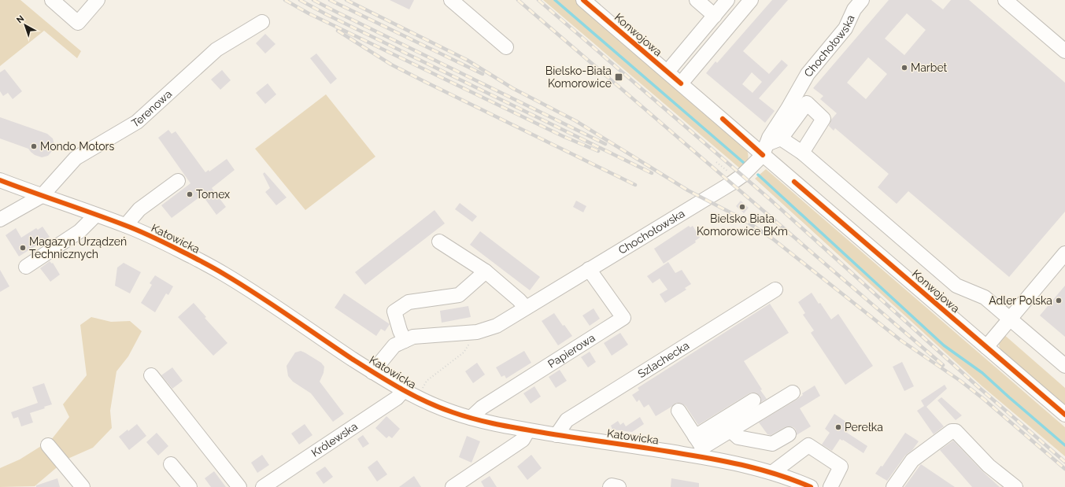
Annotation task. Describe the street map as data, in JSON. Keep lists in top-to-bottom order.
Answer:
{
  "streets": {
    "street": [
      "Konwojowa",
      "Chochołowska",
      "Terenowa",
      "Katowicka",
      "Papierowa",
      "Szlachecka",
      "Królewska"
    ]
  },
  "crossings": [
    ["Konwojowa", "Chochołowska"],
    ["Chochołowska", "Katowicka"],
    ["Chochołowska", "Papierowa"],
    ["Terenowa", "Katowicka"],
    ["Katowicka", "Papierowa"],
    ["Katowicka", "Szlachecka"],
    ["Katowicka", "Królewska"]
  ],
  "places": {
    "other": [
      "Marbet",
      "Mondo Motors",
      "Tomex",
      "Bielsko Biała Komorowice BKm",
      "Magazyn Urządzeń Technicznych",
      "Adler Polska",
      "Perełka"
    ],
    "transit": ["Bielsko-Biała Komorowice"]
  },
  "north": "top left"
}
